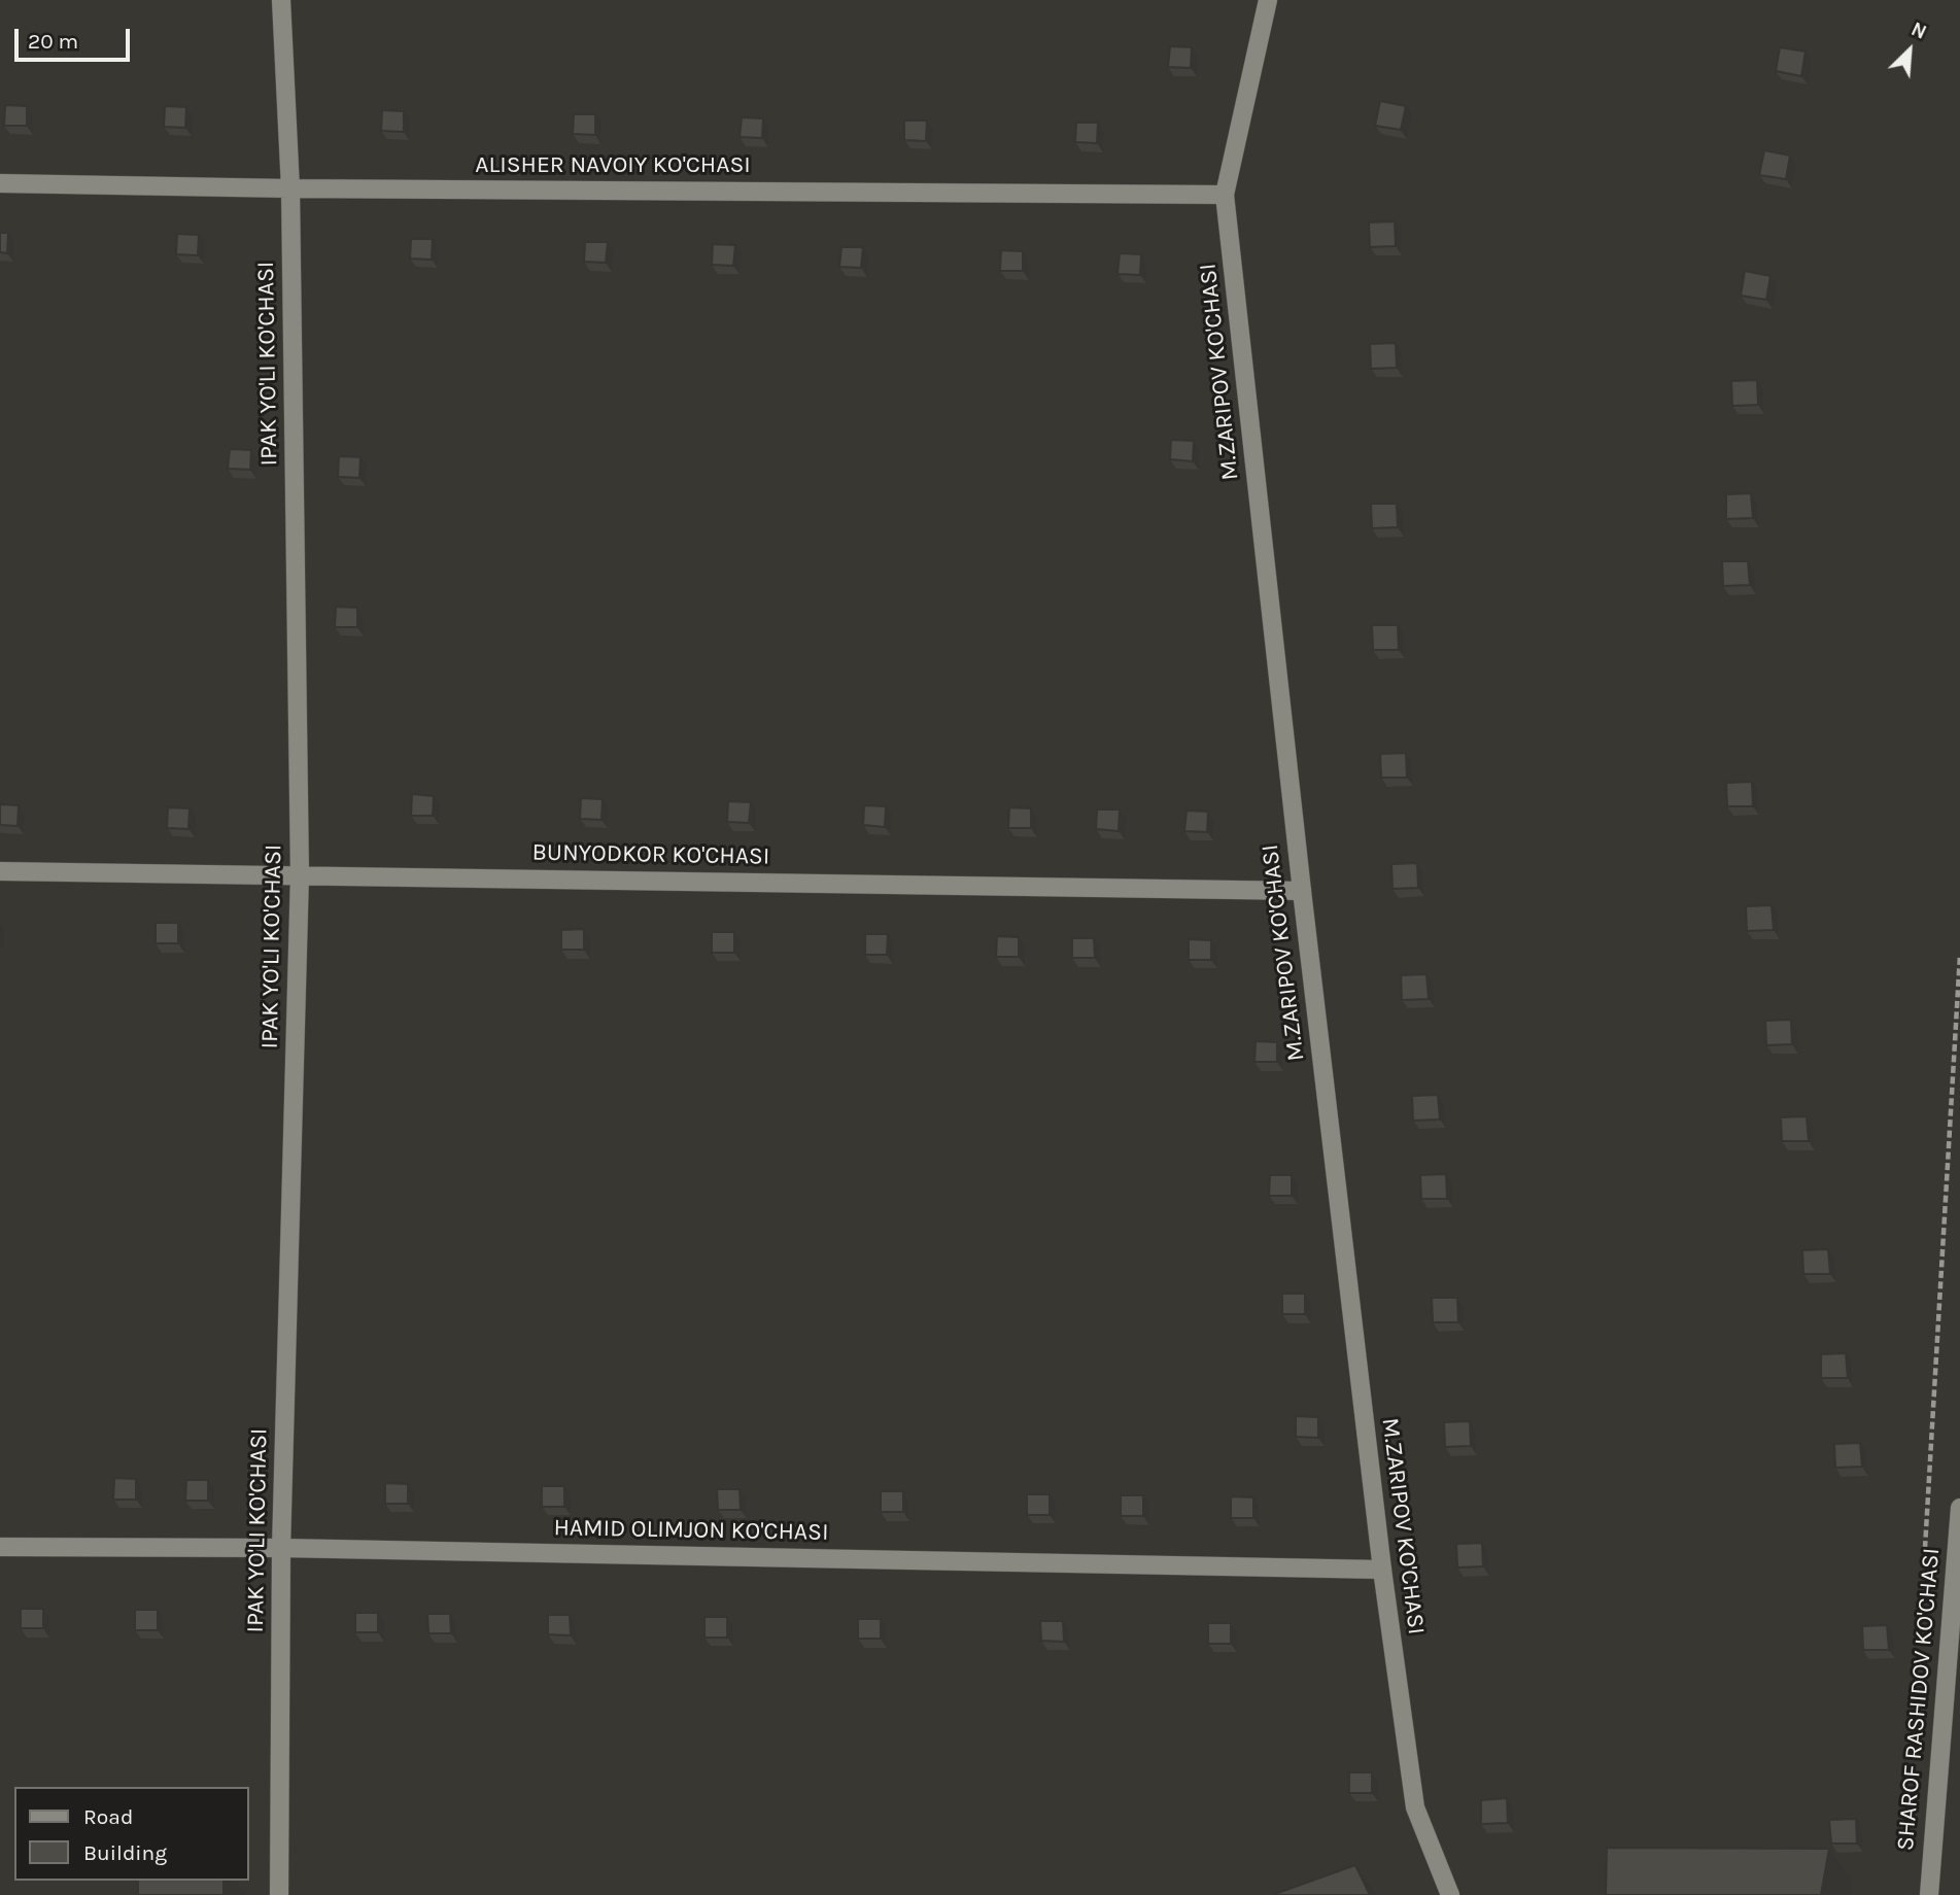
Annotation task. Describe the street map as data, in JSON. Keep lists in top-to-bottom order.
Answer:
{
  "streets": {
    "street": [
      "ALISHER NAVOIY KO'CHASI",
      "IPAK YO'LI KO'CHASI",
      "M.ZARIPOV KO'CHASI",
      "BUNYODKOR KO'CHASI",
      "HAMID OLIMJON KO'CHASI",
      "SHAROF RASHIDOV KO'CHASI"
    ]
  },
  "crossings": [
    ["ALISHER NAVOIY KO'CHASI", "IPAK YO'LI KO'CHASI"],
    ["ALISHER NAVOIY KO'CHASI", "M.ZARIPOV KO'CHASI"],
    ["IPAK YO'LI KO'CHASI", "BUNYODKOR KO'CHASI"],
    ["IPAK YO'LI KO'CHASI", "HAMID OLIMJON KO'CHASI"],
    ["M.ZARIPOV KO'CHASI", "BUNYODKOR KO'CHASI"],
    ["M.ZARIPOV KO'CHASI", "HAMID OLIMJON KO'CHASI"]
  ],
  "legend": ["Road", "Building"],
  "scale_bar": "20 m",
  "north": "top right"
}
